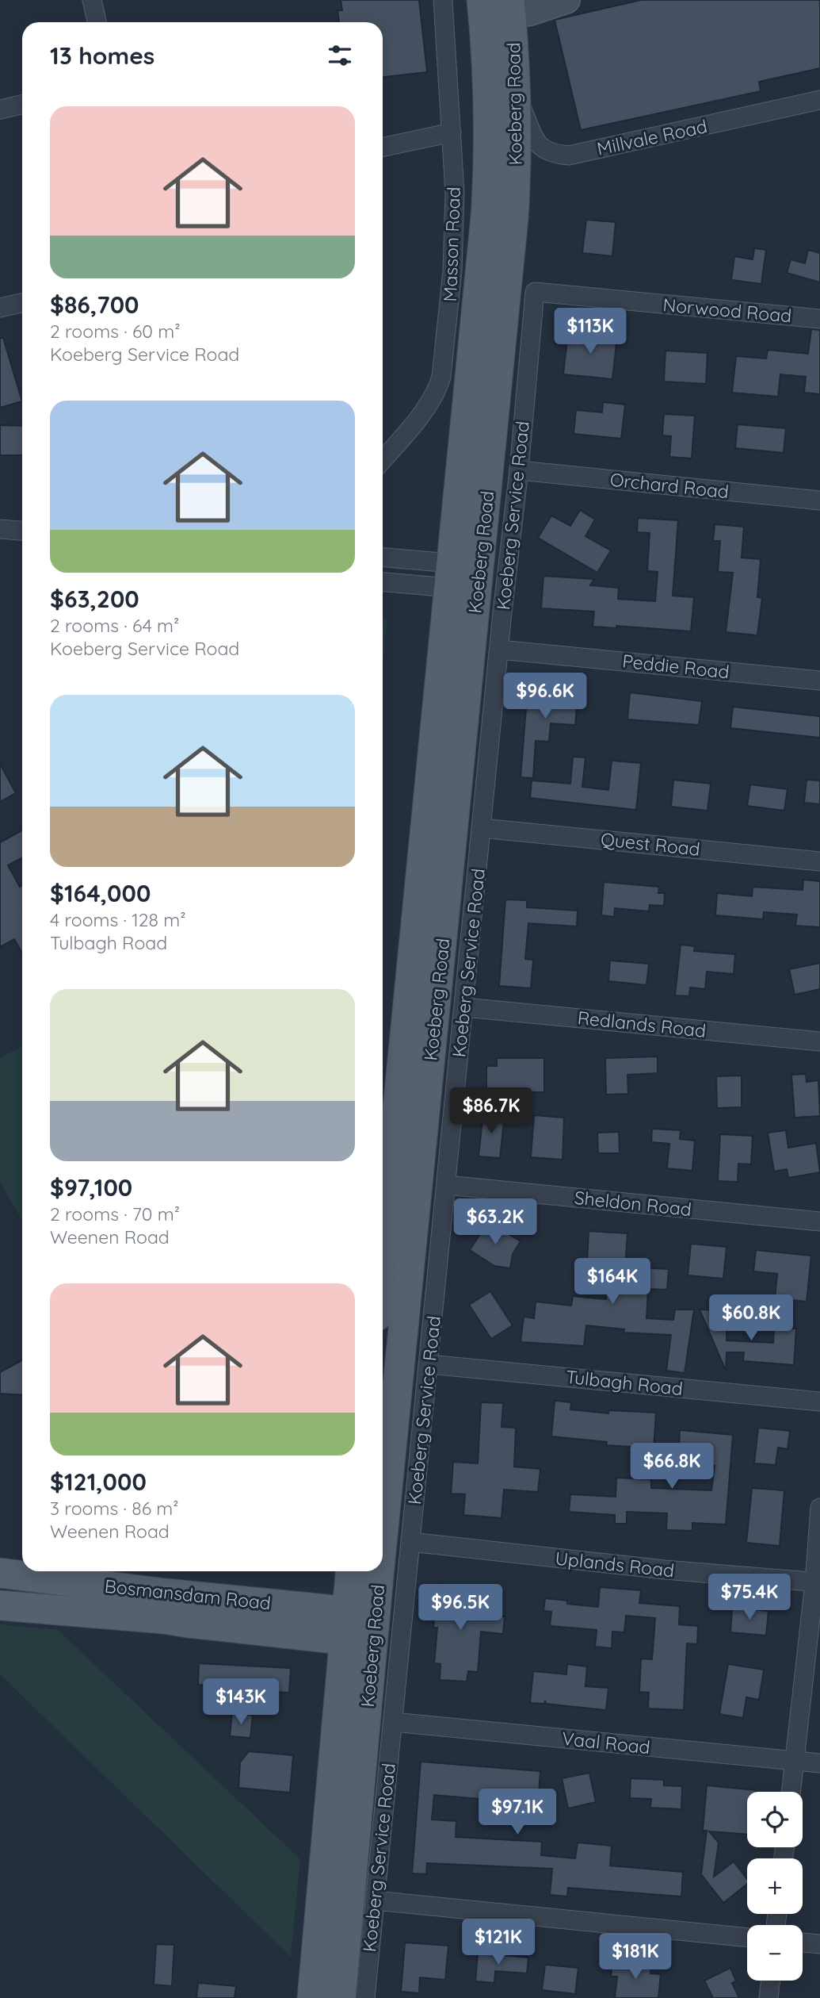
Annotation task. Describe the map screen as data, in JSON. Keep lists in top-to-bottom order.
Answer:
{
  "streets": {
    "main road": ["Koeberg Road", "Bosmansdam Road"],
    "street": [
      "Millvale Road",
      "Masson Road",
      "Norwood Road",
      "Orchard Road",
      "Koeberg Service Road",
      "Peddie Road",
      "Quest Road",
      "Redlands Road",
      "Sheldon Road",
      "Tulbagh Road",
      "Uplands Road",
      "Vaal Road"
    ]
  },
  "crossings": [
    ["Koeberg Road", "Millvale Road"],
    ["Koeberg Road", "Bosmansdam Road"],
    ["Norwood Road", "Koeberg Service Road"],
    ["Orchard Road", "Koeberg Service Road"],
    ["Koeberg Service Road", "Peddie Road"],
    ["Koeberg Service Road", "Quest Road"],
    ["Koeberg Service Road", "Redlands Road"],
    ["Koeberg Service Road", "Sheldon Road"],
    ["Koeberg Service Road", "Tulbagh Road"],
    ["Koeberg Service Road", "Uplands Road"],
    ["Koeberg Service Road", "Vaal Road"]
  ],
  "page": {
    "heading": "13 homes",
    "list": [
      {
        "name": "$86,700",
        "note": "2 rooms · 60 m² · Koeberg Service Road"
      },
      {
        "name": "$63,200",
        "note": "2 rooms · 64 m² · Koeberg Service Road"
      },
      {
        "name": "$164,000",
        "note": "4 rooms · 128 m² · Tulbagh Road"
      },
      {
        "name": "$97,100",
        "note": "2 rooms · 70 m² · Weenen Road"
      },
      {
        "name": "$121,000",
        "note": "3 rooms · 86 m² · Weenen Road"
      }
    ],
    "price": [
      "$113K",
      "$96.6K",
      "$86.7K",
      "$63.2K",
      "$164K",
      "$60.8K",
      "$66.8K",
      "$75.4K",
      "$96.5K",
      "$143K",
      "$97.1K",
      "$121K",
      "$181K"
    ],
    "map_buttons": ["+", "−"]
  }
}
